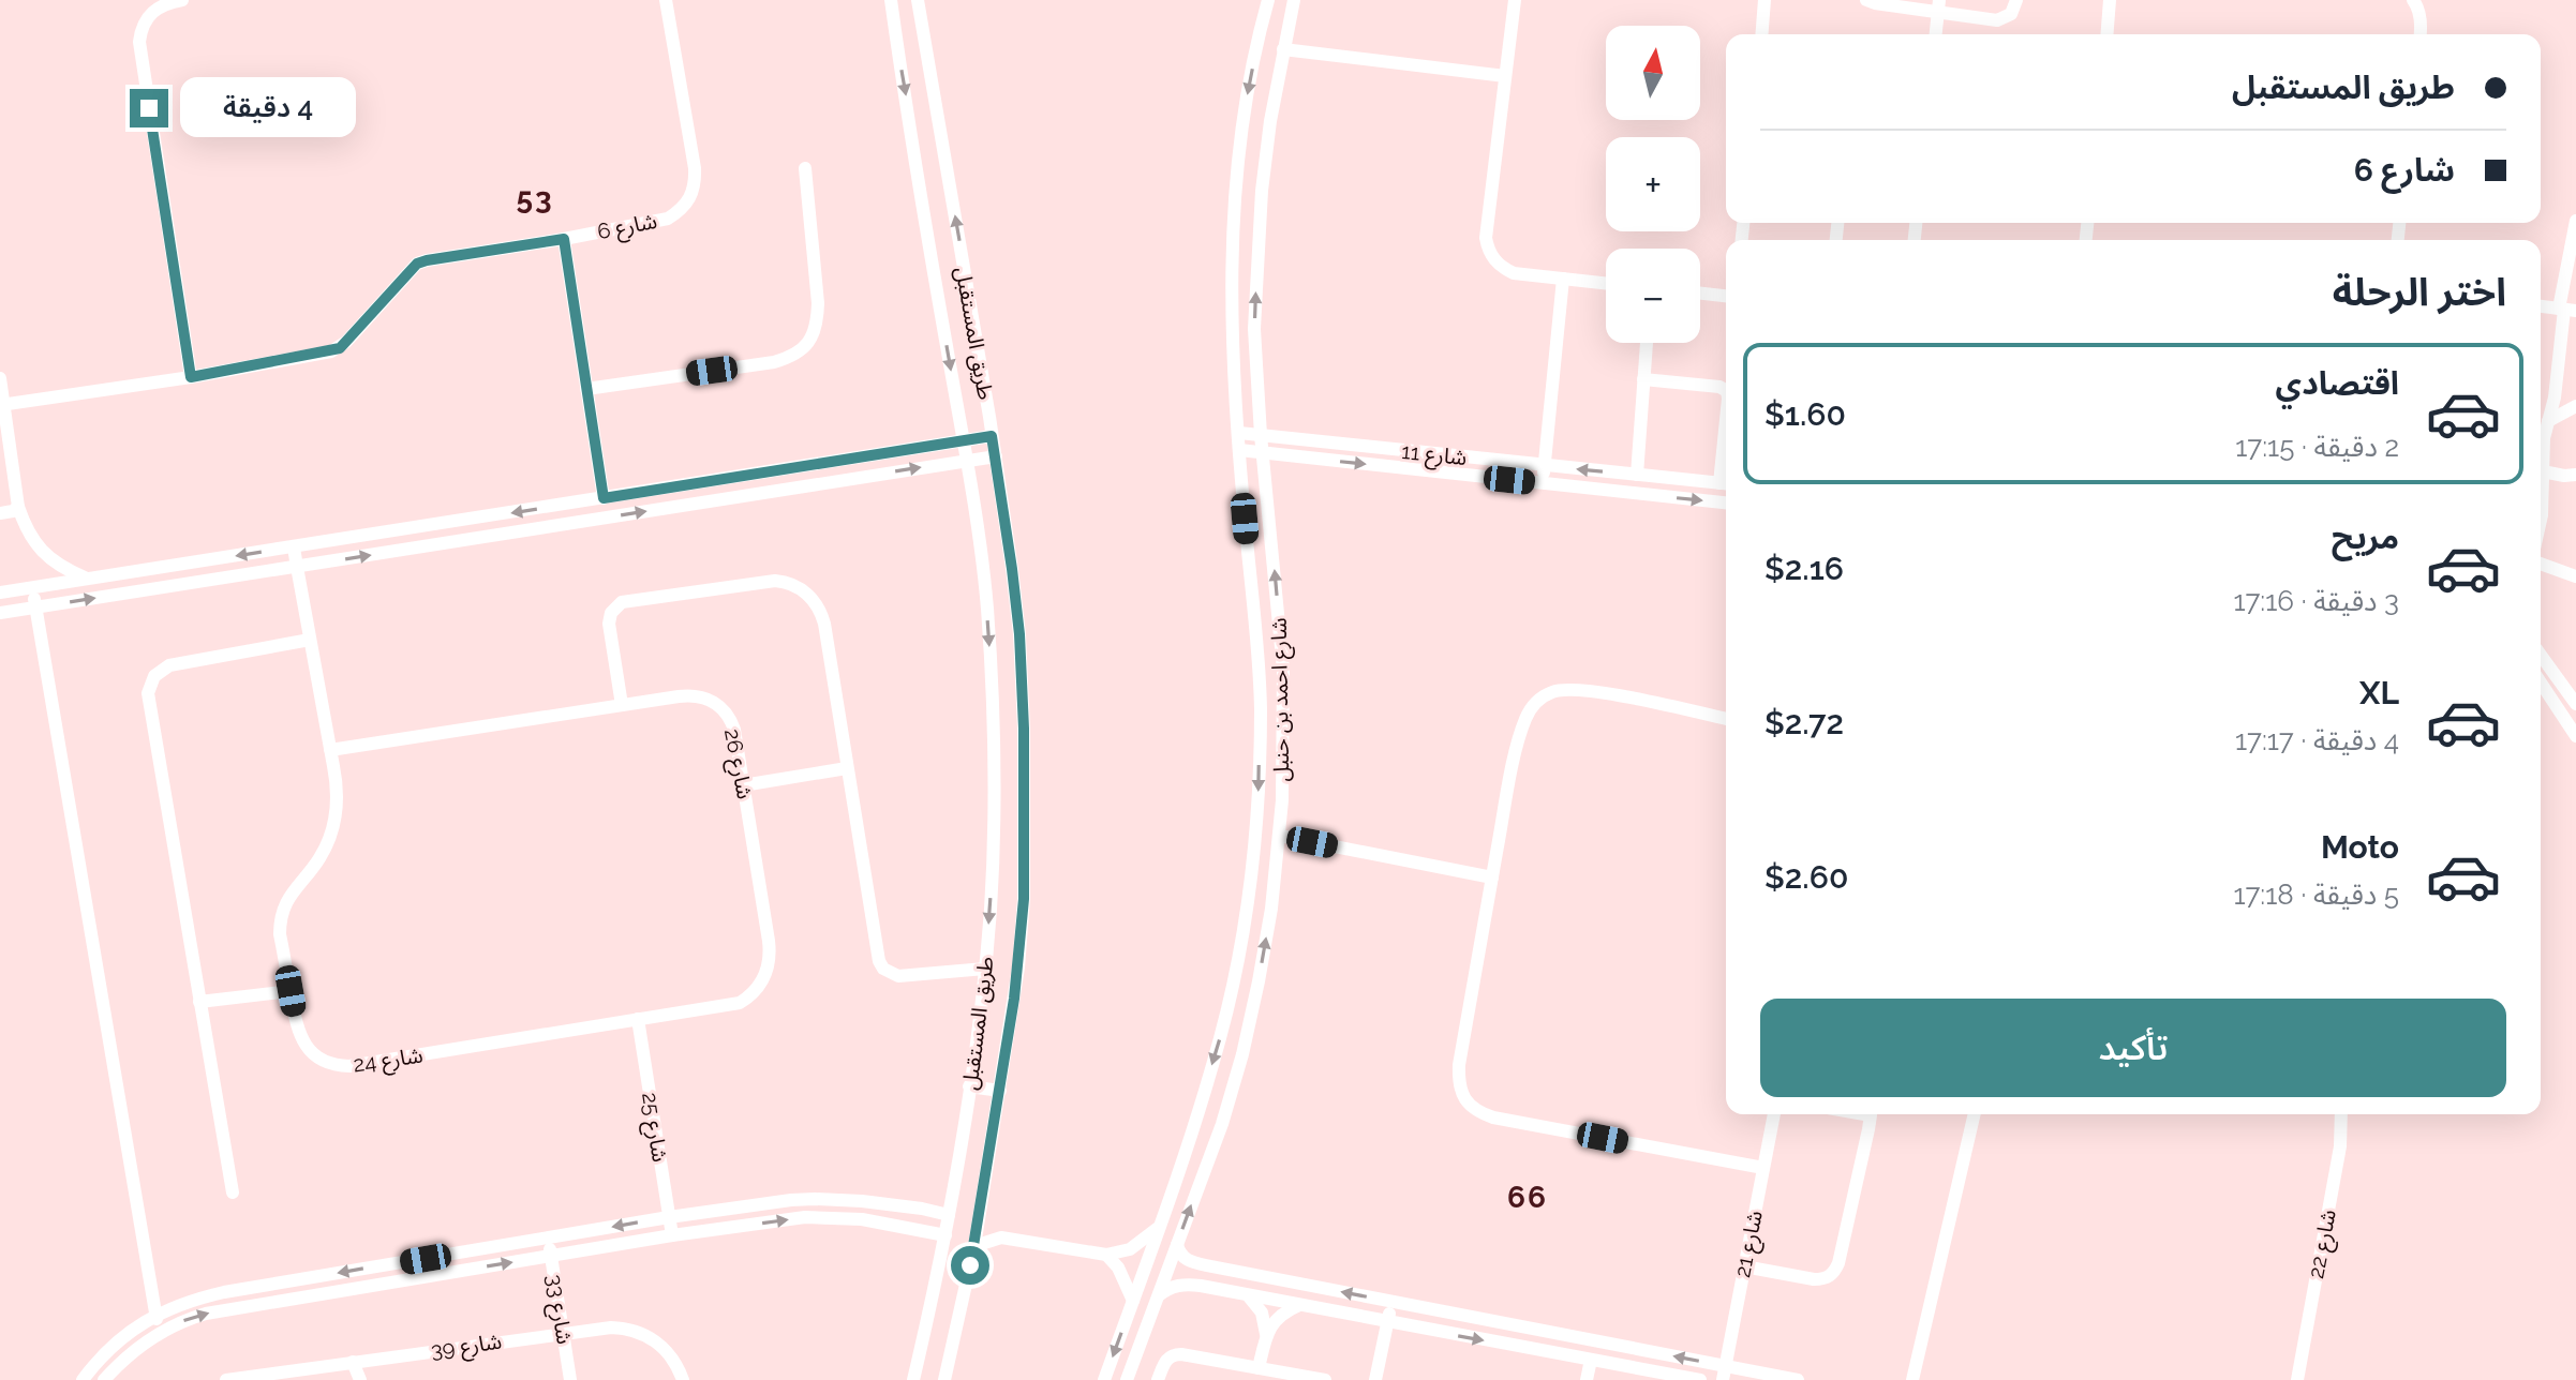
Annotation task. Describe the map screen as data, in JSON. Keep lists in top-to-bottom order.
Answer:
{
  "streets": {
    "street": [
      "شارع 6",
      "طريق المستقبل",
      "شارع 11",
      "شارع احمد بن حنبل",
      "شارع 26",
      "شارع 24",
      "شارع 25",
      "شارع 21",
      "شارع 22",
      "شارع 33",
      "شارع 39"
    ]
  },
  "crossings": [
    ["شارع 11", "شارع احمد بن حنبل"],
    ["شارع 26", "شارع 24"],
    ["شارع 26", "شارع 25"],
    ["شارع 24", "شارع 25"],
    ["شارع 33", "شارع 39"]
  ],
  "districts": ["53", "66"],
  "north": "top",
  "page": {
    "map_buttons": ["+", "−"],
    "banner": ["طريق المستقبل", "شارع 6"],
    "bubble": "4 دقيقة",
    "heading": "اختر الرحلة",
    "list": [
      {
        "name": "اقتصادي",
        "note": "2 دقيقة · 17:15",
        "value": "$1.60"
      },
      {
        "name": "مريح",
        "note": "3 دقيقة · 17:16",
        "value": "$2.16"
      },
      {
        "name": "XL",
        "note": "4 دقيقة · 17:17",
        "value": "$2.72"
      },
      {
        "name": "Moto",
        "note": "5 دقيقة · 17:18",
        "value": "$2.60"
      }
    ],
    "buttons": "تأكيد"
  }
}
